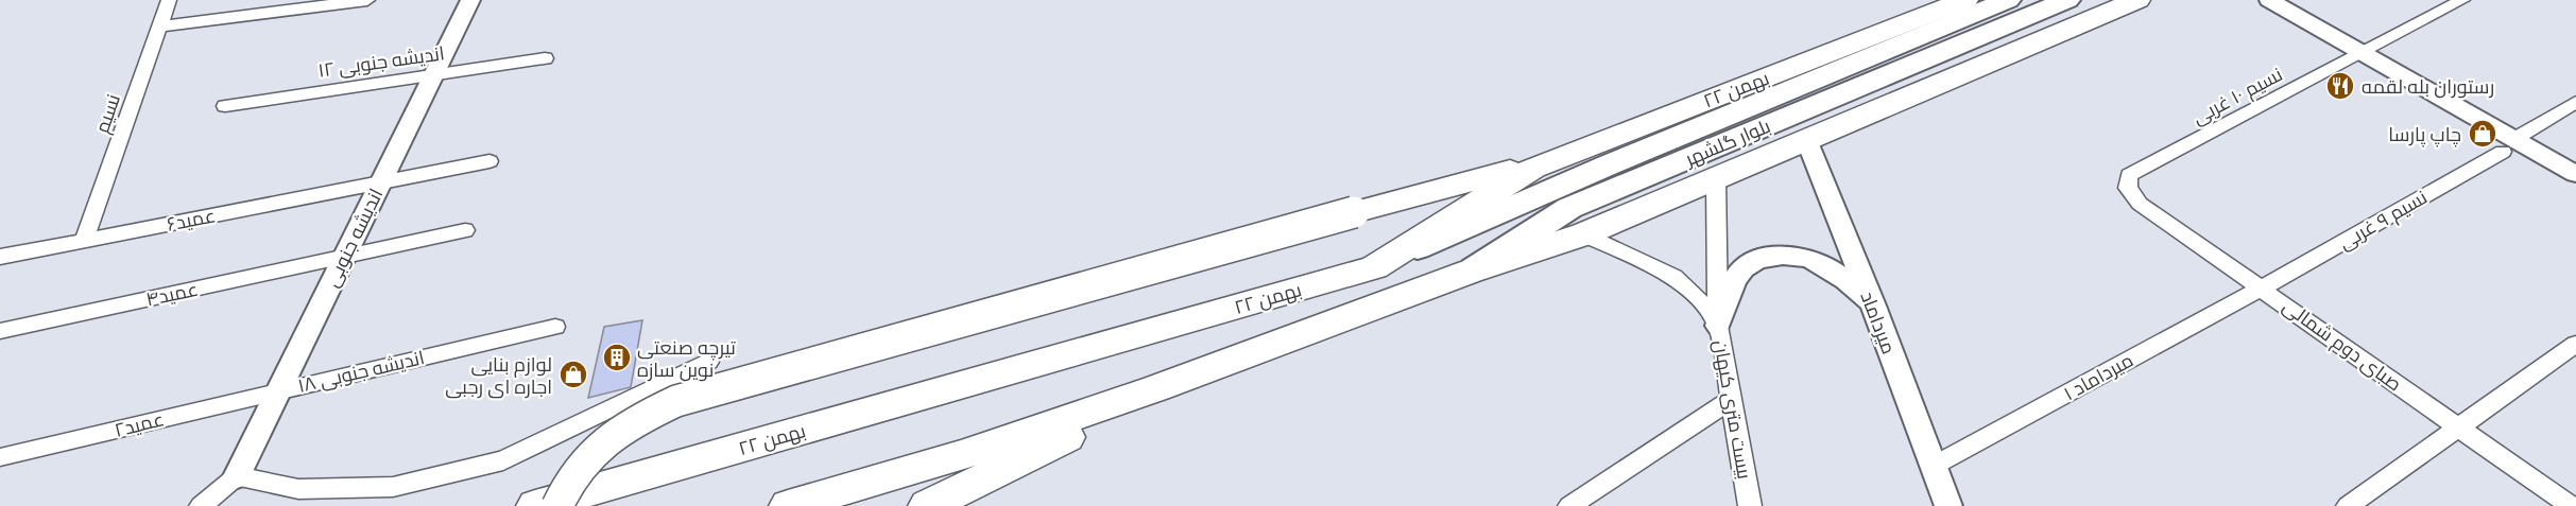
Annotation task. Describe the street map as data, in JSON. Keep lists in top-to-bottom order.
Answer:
{
  "streets": {
    "highway": ["۲۲ بهمن"],
    "main road": ["بلوار گلشهر"],
    "street": [
      "اندیشه جنوبی ۱۲",
      "نسیم ۱۰ غربی",
      "نسیم",
      "عمید۶",
      "نسیم ۹ غربی",
      "اندیشه جنوبی",
      "عمید۴",
      "میرداماد",
      "صبای دوم شمالی",
      "اندیشه جنوبی ۱۸",
      "میرداماد ۱",
      "بیست متری کیهان",
      "عمید۲"
    ]
  },
  "crossings": [
    ["اندیشه جنوبی ۱۲", "اندیشه جنوبی"],
    ["نسیم ۱۰ غربی", "صبای دوم شمالی"],
    ["نسیم", "عمید۶"],
    ["بلوار گلشهر", "بیست متری کیهان"],
    ["عمید۶", "اندیشه جنوبی"],
    ["نسیم ۹ غربی", "صبای دوم شمالی"],
    ["نسیم ۹ غربی", "میرداماد ۱"],
    ["اندیشه جنوبی", "عمید۴"],
    ["اندیشه جنوبی", "اندیشه جنوبی ۱۸"],
    ["اندیشه جنوبی", "عمید۲"],
    ["میرداماد", "میرداماد ۱"],
    ["صبای دوم شمالی", "میرداماد ۱"],
    ["اندیشه جنوبی ۱۸", "عمید۲"]
  ],
  "places": {
    "restaurant": ["رستوران بله لقمه"],
    "shop": ["چاپ پارسا", "لوازم بنایی اجاره ای رجبی"],
    "building": ["تیرچه صنعتی نوین سازه"]
  }
}
